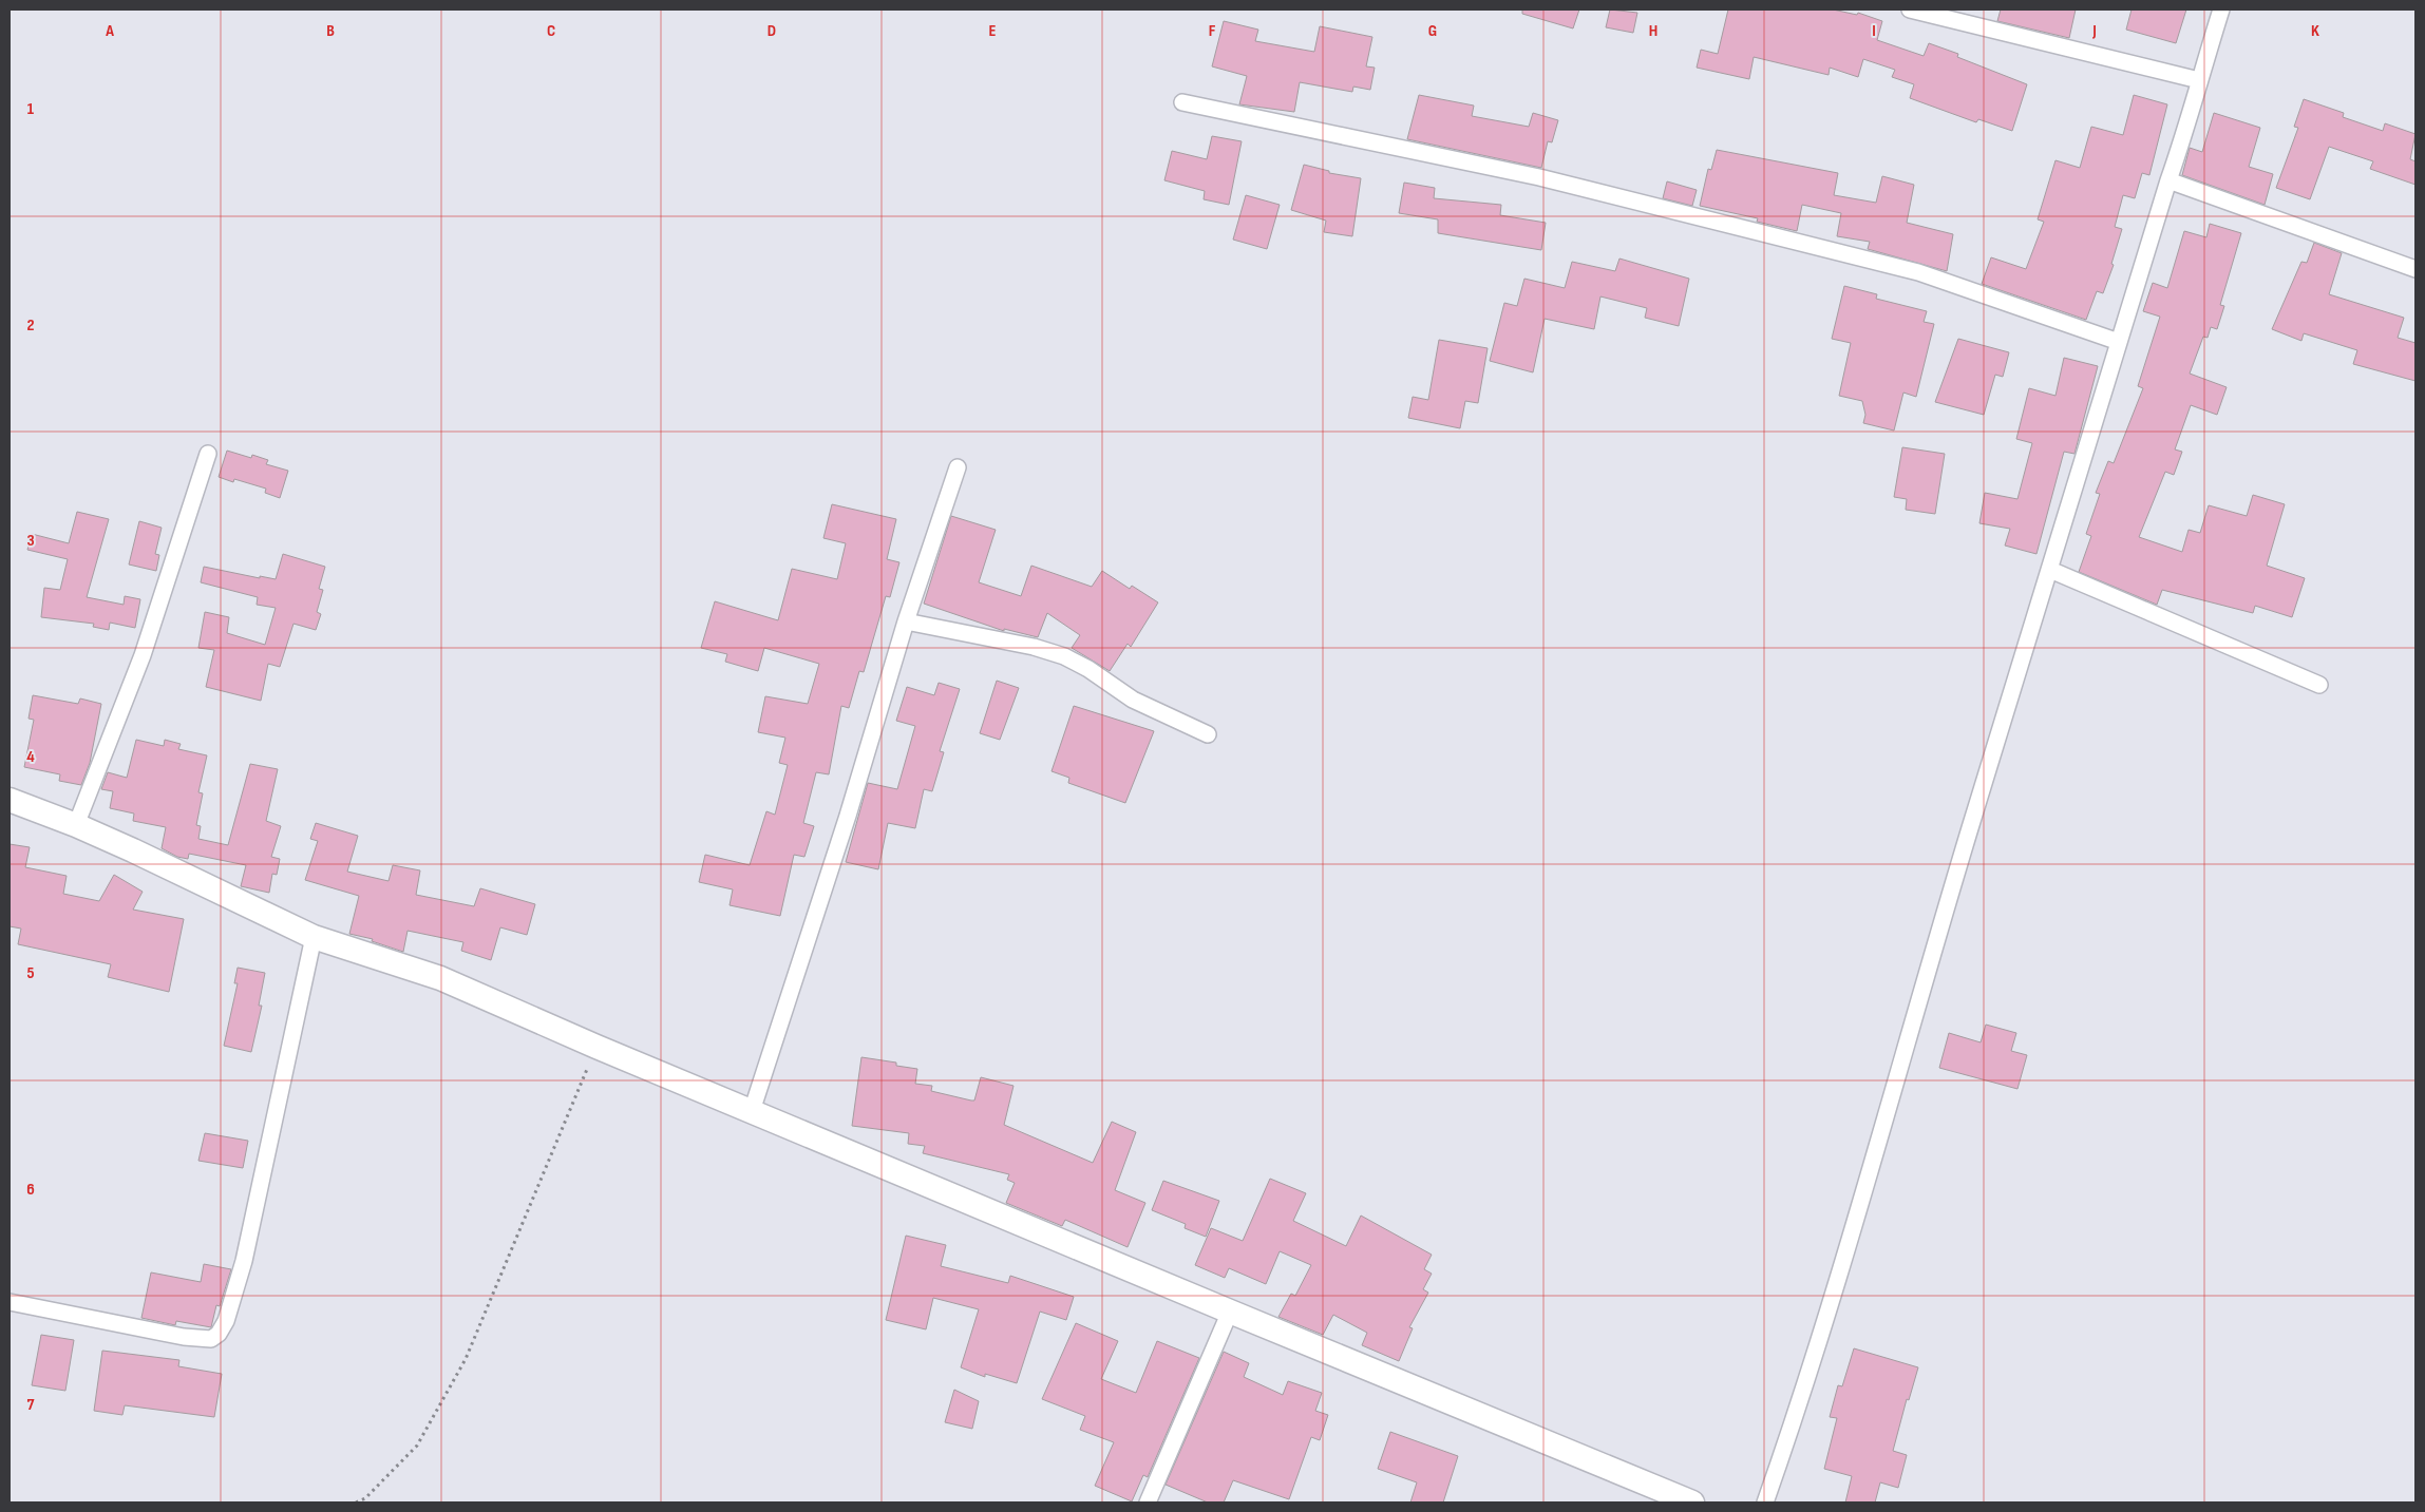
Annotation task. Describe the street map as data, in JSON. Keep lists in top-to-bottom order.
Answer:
{
  "grid": {
    "columns": [
      "A",
      "B",
      "C",
      "D",
      "E",
      "F",
      "G",
      "H",
      "I",
      "J",
      "K"
    ],
    "rows": [
      "1",
      "2",
      "3",
      "4",
      "5",
      "6",
      "7"
    ]
  }
}
